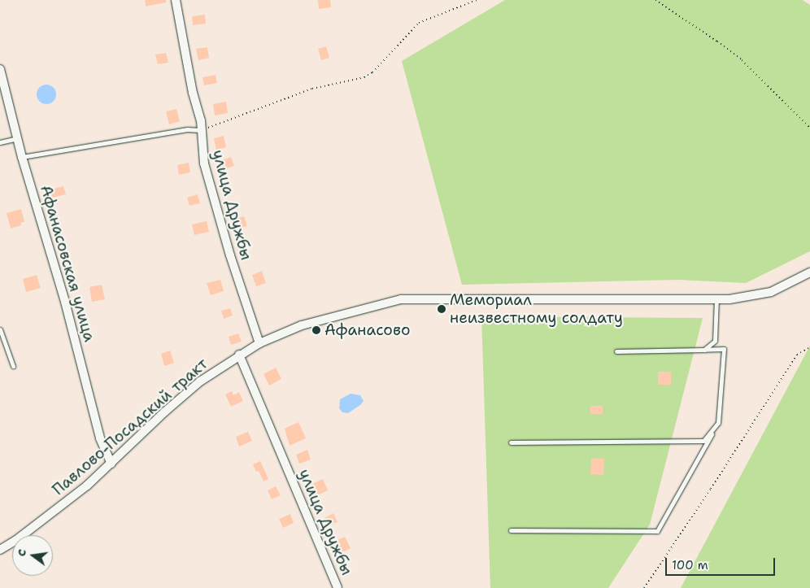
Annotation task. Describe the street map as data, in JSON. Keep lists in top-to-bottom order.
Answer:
{
  "streets": {
    "street": ["улица Дружбы", "Афанасовская улица", "Павлово-Посадский тракт"]
  },
  "crossings": [
    ["улица Дружбы", "Павлово-Посадский тракт"],
    ["Афанасовская улица", "Павлово-Посадский тракт"]
  ],
  "places": ["Мемориал неизвестному солдату", "Афанасово"],
  "scale_bar": "100 m",
  "north": "left"
}
